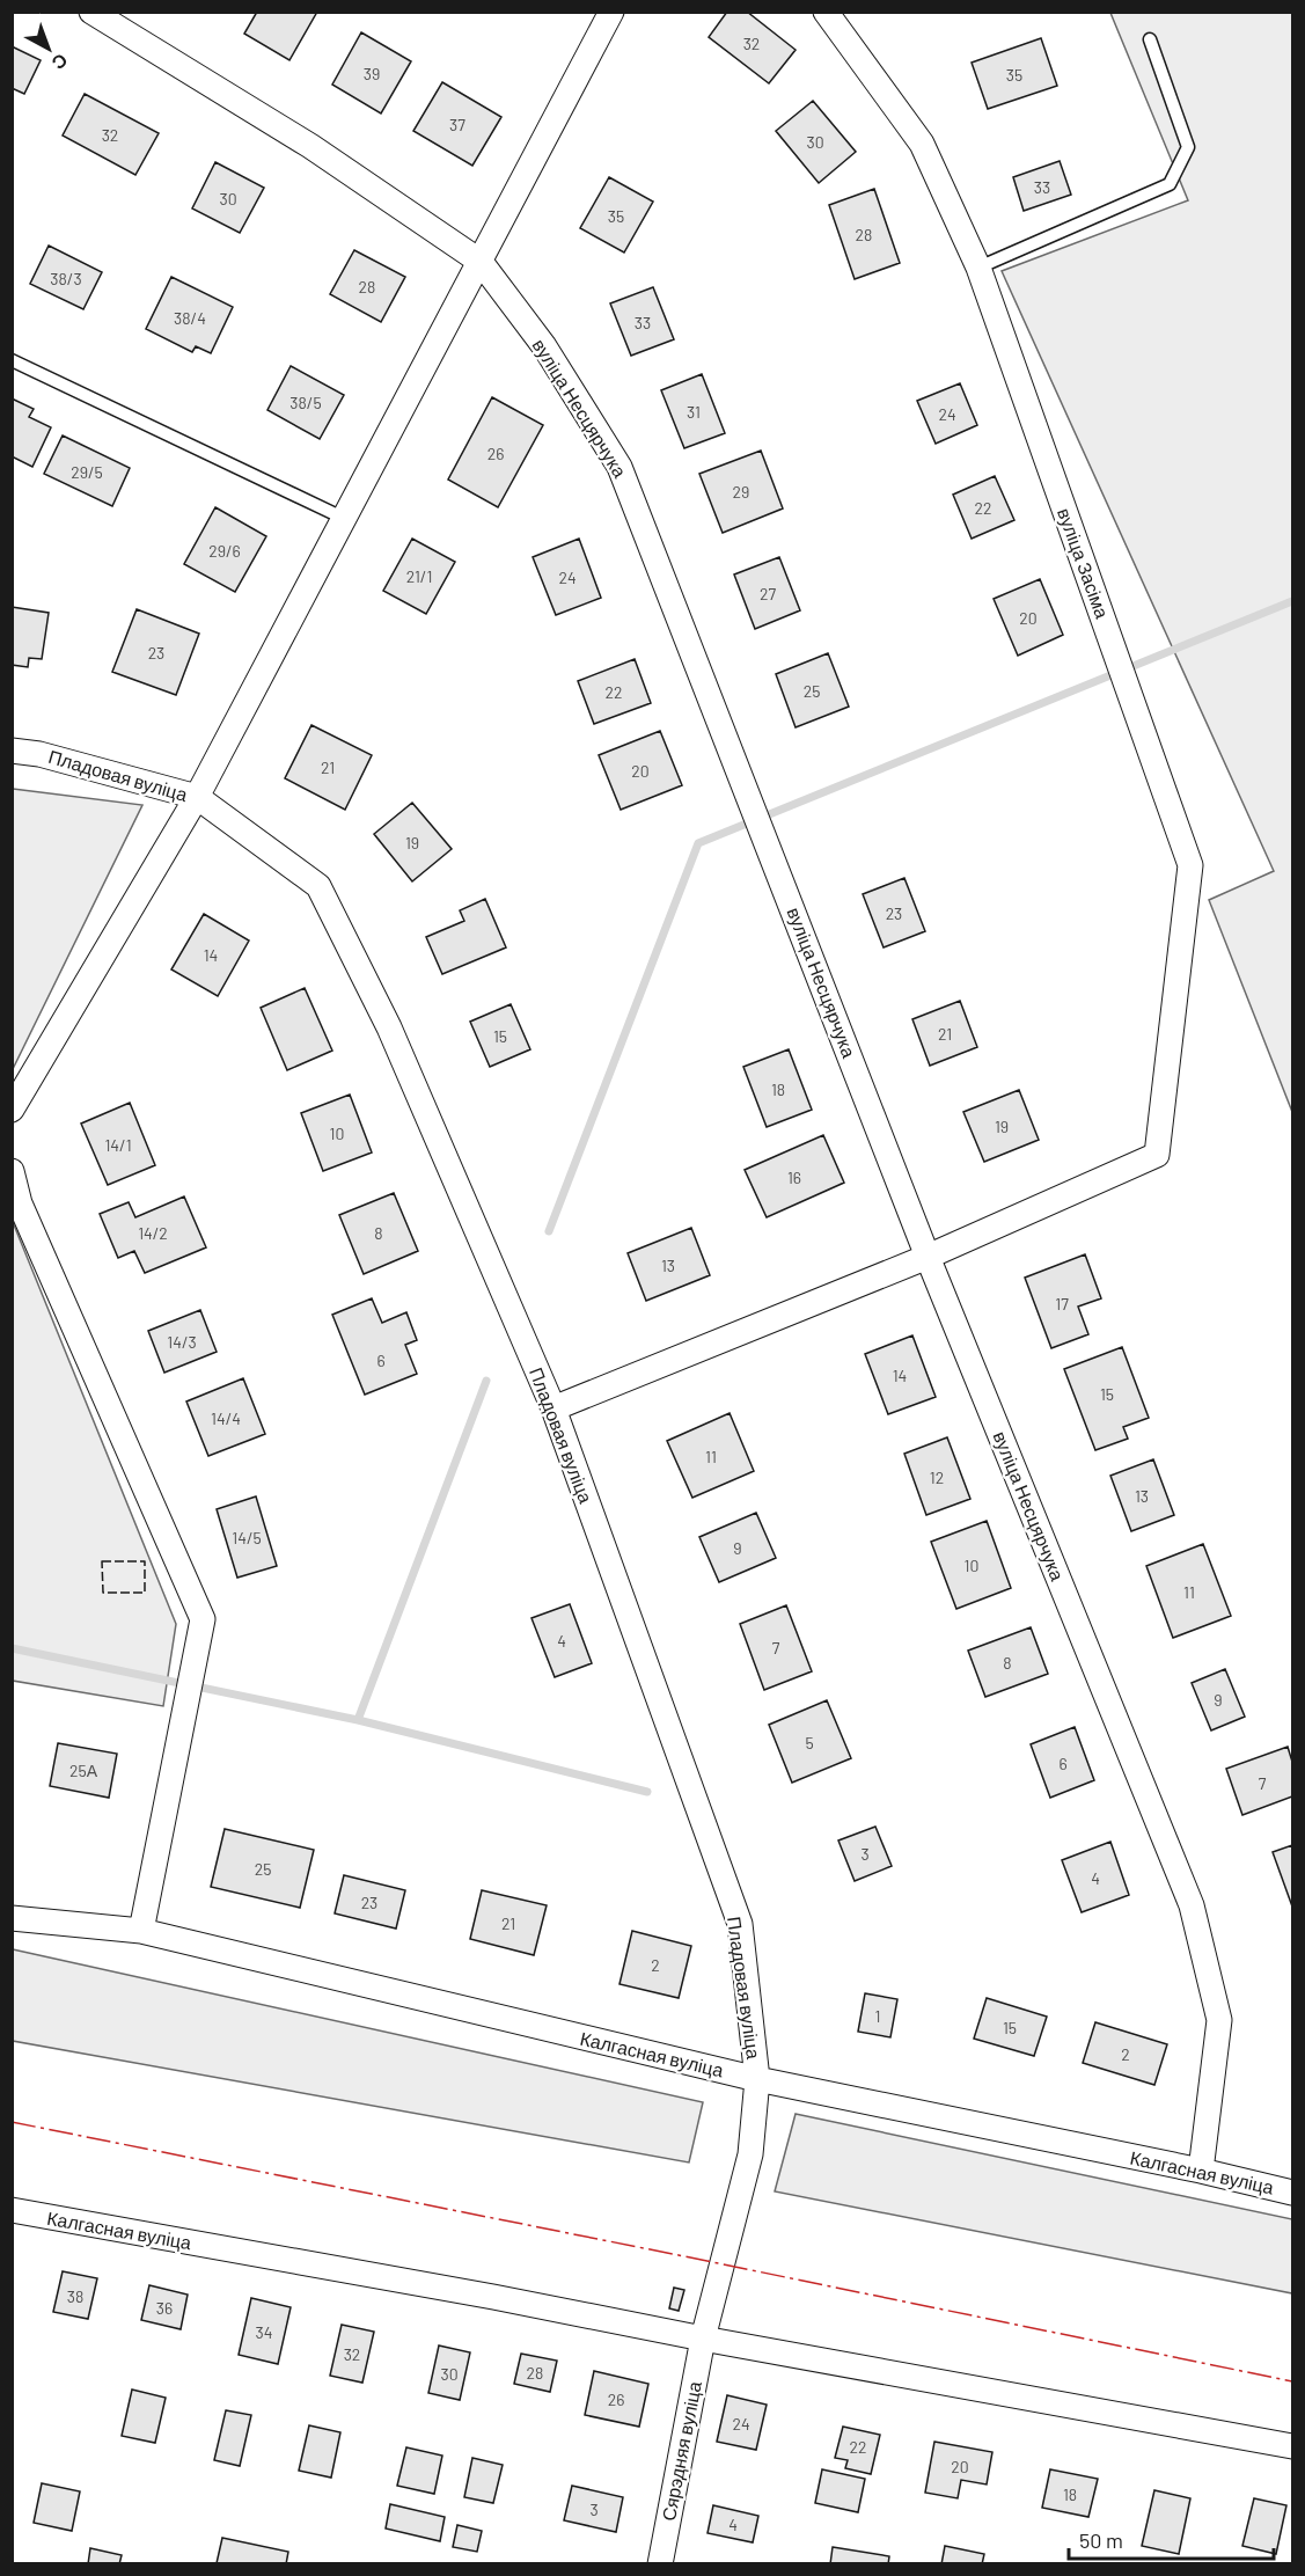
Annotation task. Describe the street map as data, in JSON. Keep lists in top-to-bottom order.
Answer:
{
  "streets": {
    "street": [
      "вуліца Несцярчука",
      "вуліца Засіма",
      "Пладовая вуліца",
      "Калгасная вуліца",
      "Сярэдняя вуліца"
    ]
  },
  "crossings": [
    ["вуліца Несцярчука", "вуліца Засіма"],
    ["вуліца Несцярчука", "Калгасная вуліца"],
    ["Пладовая вуліца", "Калгасная вуліца"],
    ["Пладовая вуліца", "Сярэдняя вуліца"],
    ["Калгасная вуліца", "Сярэдняя вуліца"]
  ],
  "house_numbers": [
    "32",
    "39",
    "35",
    "37",
    "32",
    "30",
    "33",
    "30",
    "35",
    "28",
    "38/3",
    "28",
    "38/4",
    "33",
    "38/5",
    "31",
    "24",
    "26",
    "29/5",
    "29",
    "22",
    "29/6",
    "21/1",
    "24",
    "27",
    "20",
    "23",
    "25",
    "22",
    "21",
    "20",
    "19",
    "23",
    "14",
    "21",
    "15",
    "18",
    "19",
    "10",
    "14/1",
    "16",
    "14/2",
    "8",
    "13",
    "17",
    "14/3",
    "6",
    "14",
    "15",
    "14/4",
    "11",
    "12",
    "13",
    "14/5",
    "9",
    "10",
    "11",
    "4",
    "7",
    "8",
    "9",
    "5",
    "6",
    "25А",
    "7",
    "3",
    "25",
    "4",
    "23",
    "21",
    "2",
    "1",
    "15",
    "2",
    "38",
    "36",
    "34",
    "32",
    "28",
    "30",
    "26",
    "24",
    "22",
    "20",
    "18",
    "3",
    "4"
  ],
  "scale_bar": "50 m",
  "north": "bottom right"
}
